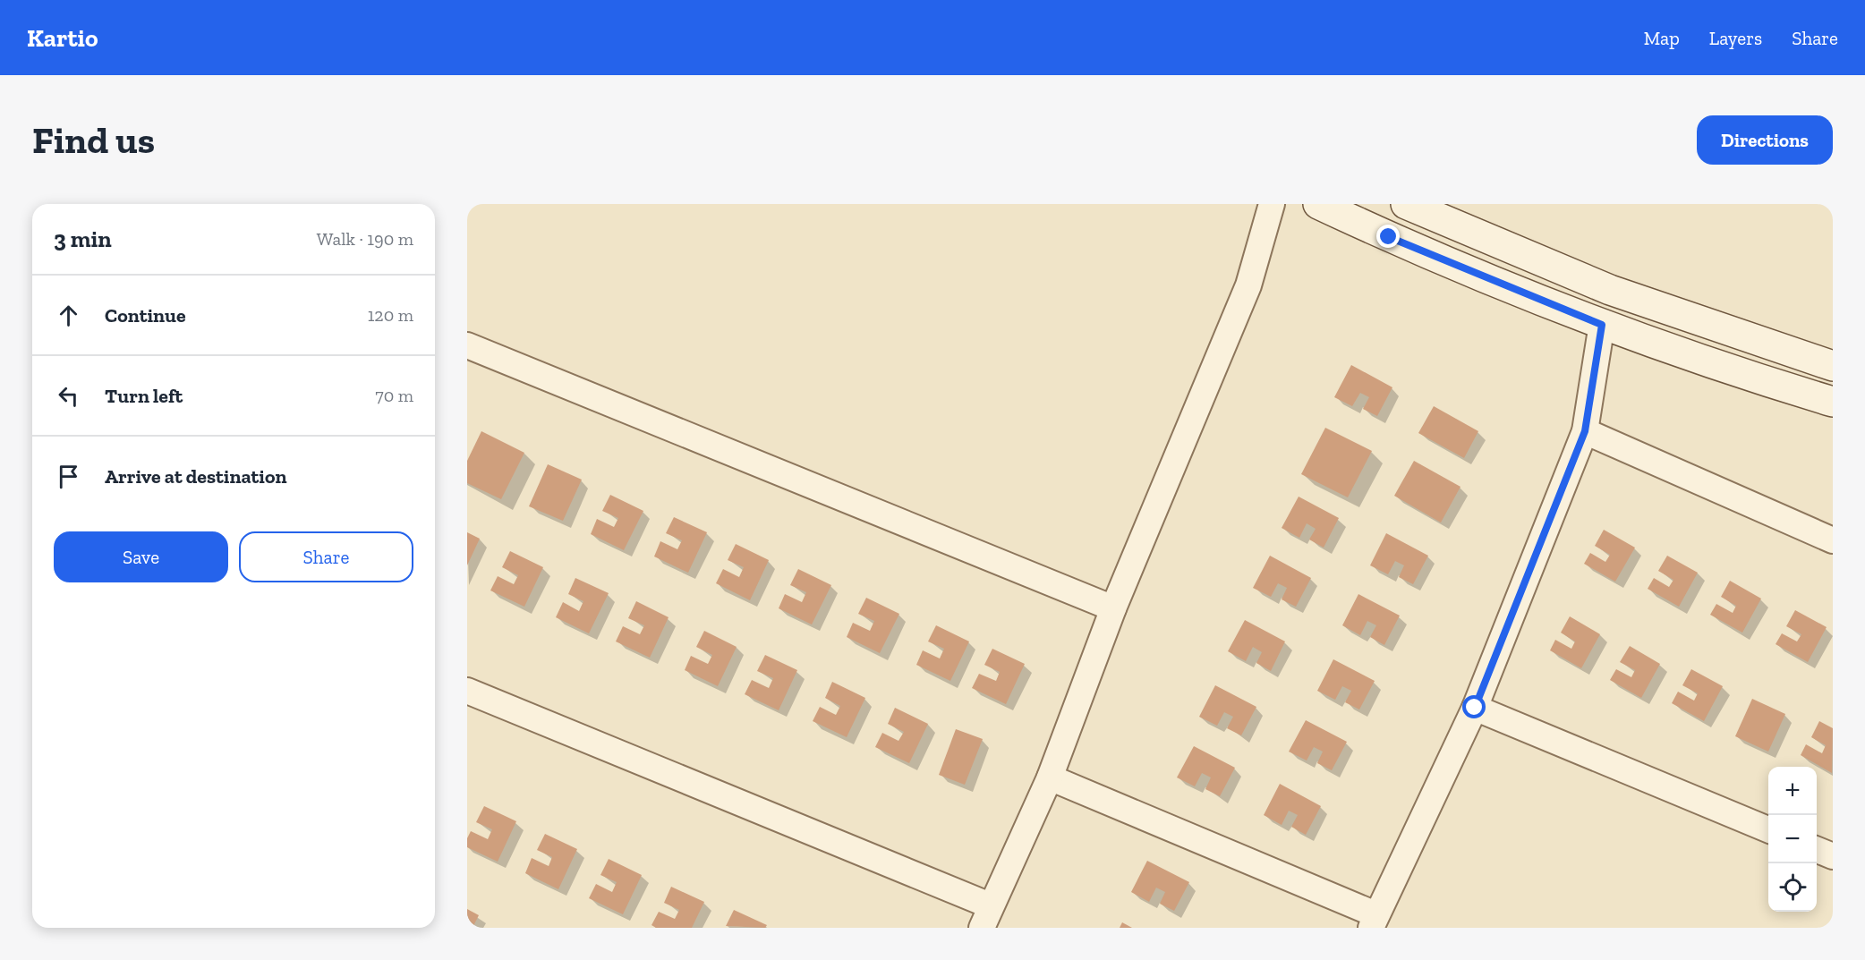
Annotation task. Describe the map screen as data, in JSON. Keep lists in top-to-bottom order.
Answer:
{
  "page": {
    "header": "Kartio",
    "nav": ["Map", "Layers", "Share"],
    "buttons": [
      "Directions",
      ["Save", "Share"]
    ],
    "title": "Find us",
    "heading": ["3 min", "Walk · 190 m"],
    "list": [
      ["Continue", "120 m"],
      ["Turn left", "70 m"],
      "Arrive at destination"
    ],
    "map_buttons": ["+", "−"]
  }
}
